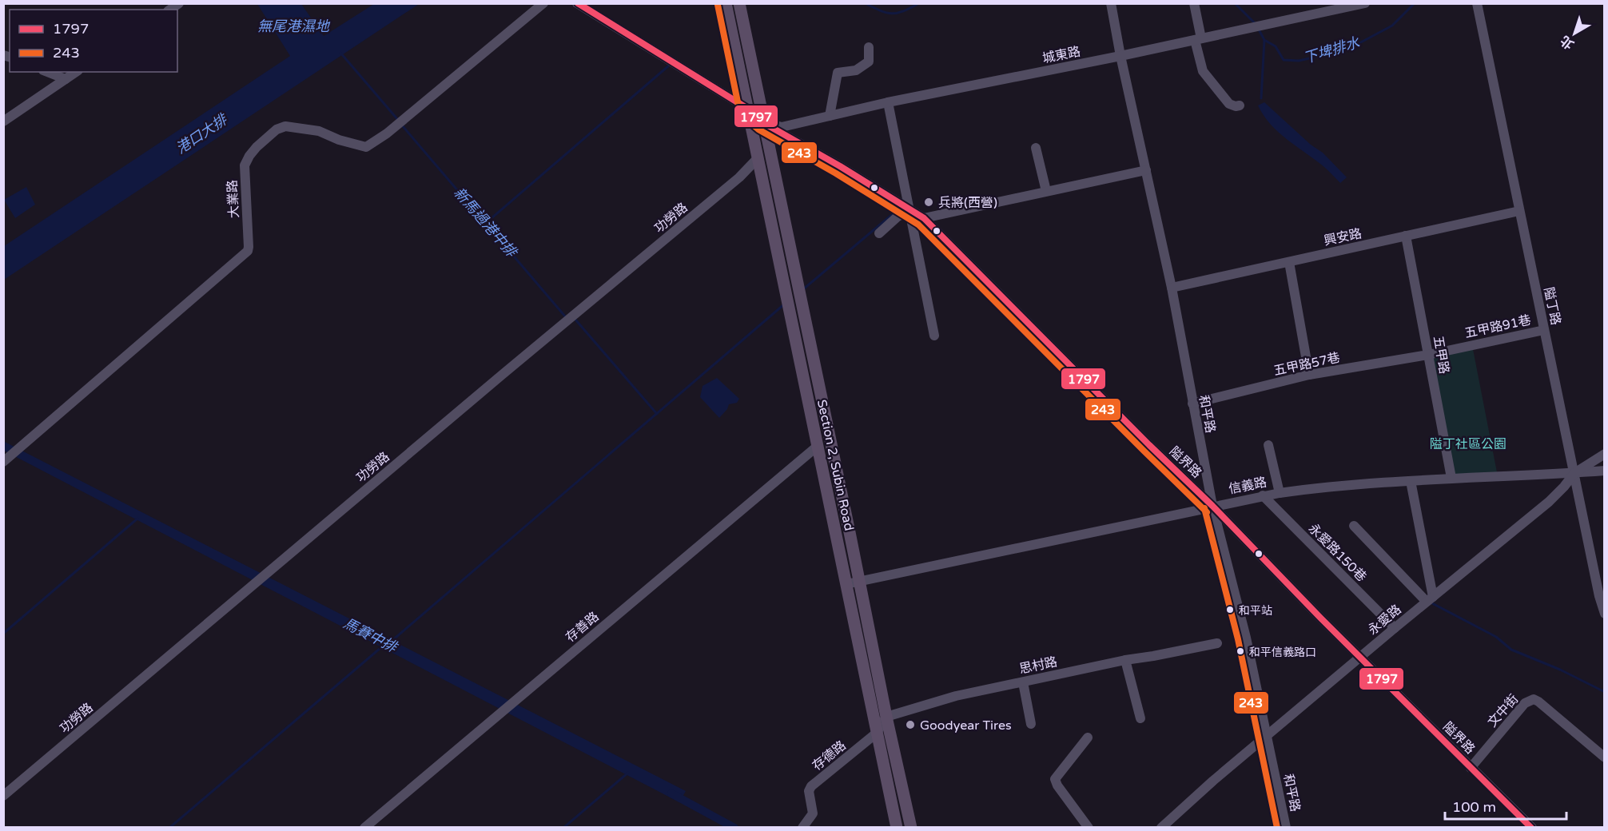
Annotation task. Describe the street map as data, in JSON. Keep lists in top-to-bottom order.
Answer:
{
  "streets": {
    "main road": ["Section 2, Subin Road"],
    "street": [
      "城東路",
      "大業路",
      "功勞路",
      "興安路",
      "隘丁路",
      "五甲路91巷",
      "五甲路",
      "五甲路57巷",
      "和平路",
      "隘界路",
      "信義路",
      "永愛路150巷",
      "永愛路",
      "存善路",
      "思村路",
      "文中街",
      "存德路"
    ]
  },
  "crossings": [
    ["城東路", "和平路"],
    ["城東路", "隘界路"],
    ["城東路", "Section 2, Subin Road"],
    ["功勞路", "Section 2, Subin Road"],
    ["興安路", "隘丁路"],
    ["興安路", "五甲路"],
    ["興安路", "和平路"],
    ["隘丁路", "五甲路91巷"],
    ["隘丁路", "信義路"],
    ["隘丁路", "永愛路"],
    ["五甲路91巷", "五甲路"],
    ["五甲路91巷", "五甲路57巷"],
    ["五甲路", "五甲路57巷"],
    ["五甲路", "信義路"],
    ["五甲路57巷", "和平路"],
    ["和平路", "隘界路"],
    ["和平路", "信義路"],
    ["和平路", "永愛路"],
    ["隘界路", "Section 2, Subin Road"],
    ["隘界路", "信義路"],
    ["隘界路", "永愛路"],
    ["隘界路", "文中街"],
    ["Section 2, Subin Road", "信義路"],
    ["Section 2, Subin Road", "存善路"],
    ["Section 2, Subin Road", "思村路"],
    ["Section 2, Subin Road", "存德路"],
    ["信義路", "永愛路150巷"],
    ["信義路", "永愛路"],
    ["永愛路150巷", "永愛路"]
  ],
  "water": [
    "無尾港濕地",
    "下埤排水",
    "港口大排",
    "新馬過港中排",
    "馬賽中排"
  ],
  "parks": ["隘丁社區公園"],
  "places": [
    "兵將(西營)",
    "和平站",
    "和平信義路口",
    "Goodyear Tires"
  ],
  "lines": ["transit line 1797", "transit line 243"],
  "legend": ["1797", "243"],
  "scale_bar": "100 m",
  "north": "bottom left"
}
